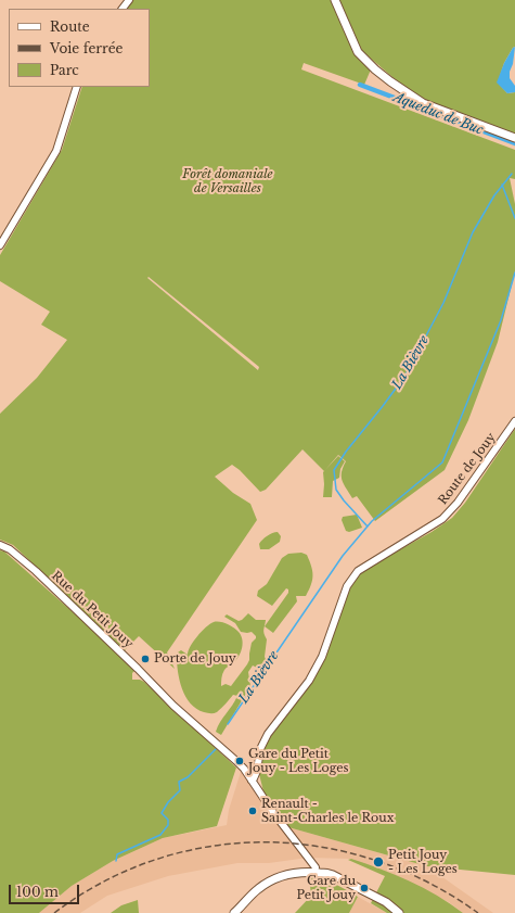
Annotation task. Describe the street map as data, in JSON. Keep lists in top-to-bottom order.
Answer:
{
  "streets": {
    "street": ["Route de Jouy", "Rue du Petit Jouy"]
  },
  "crossings": [
    ["Route de Jouy", "Rue du Petit Jouy"]
  ],
  "water": ["Aqueduc de Buc", "La Bièvre"],
  "parks": ["Forêt domaniale de Versailles"],
  "places": [
    "Porte de Jouy",
    "Gare du Petit Jouy - Les Loges",
    "Renault - Saint-Charles le Roux",
    "Petit Jouy - Les Loges",
    "Gare du Petit Jouy"
  ],
  "legend": ["Route", "Voie ferrée", "Parc"],
  "scale_bar": "100 m"
}
